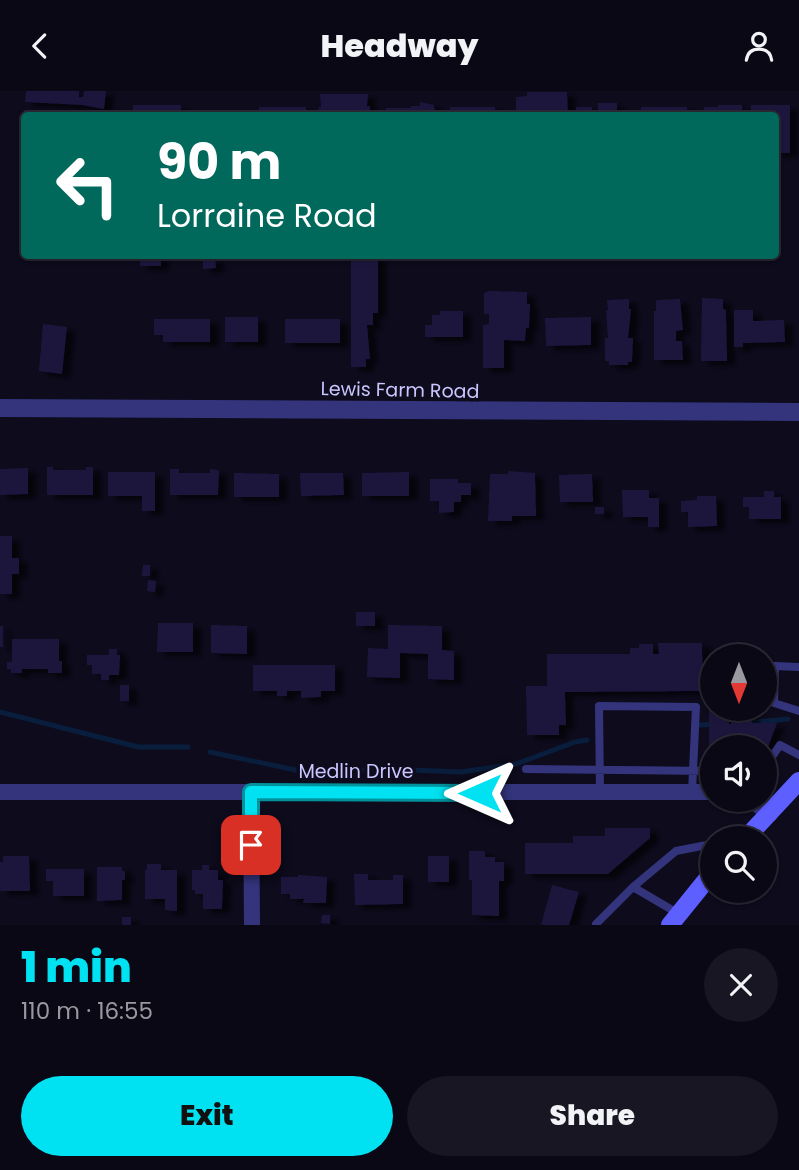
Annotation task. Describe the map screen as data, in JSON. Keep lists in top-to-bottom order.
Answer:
{
  "streets": {
    "street": ["Lewis Farm Road", "Medlin Drive"]
  },
  "north": "bottom",
  "page": {
    "header": "Headway",
    "turn": ["90 m", "Lorraine Road"],
    "heading": ["1 min", "110 m · 16:55"],
    "buttons": ["Exit", "Share"]
  }
}
